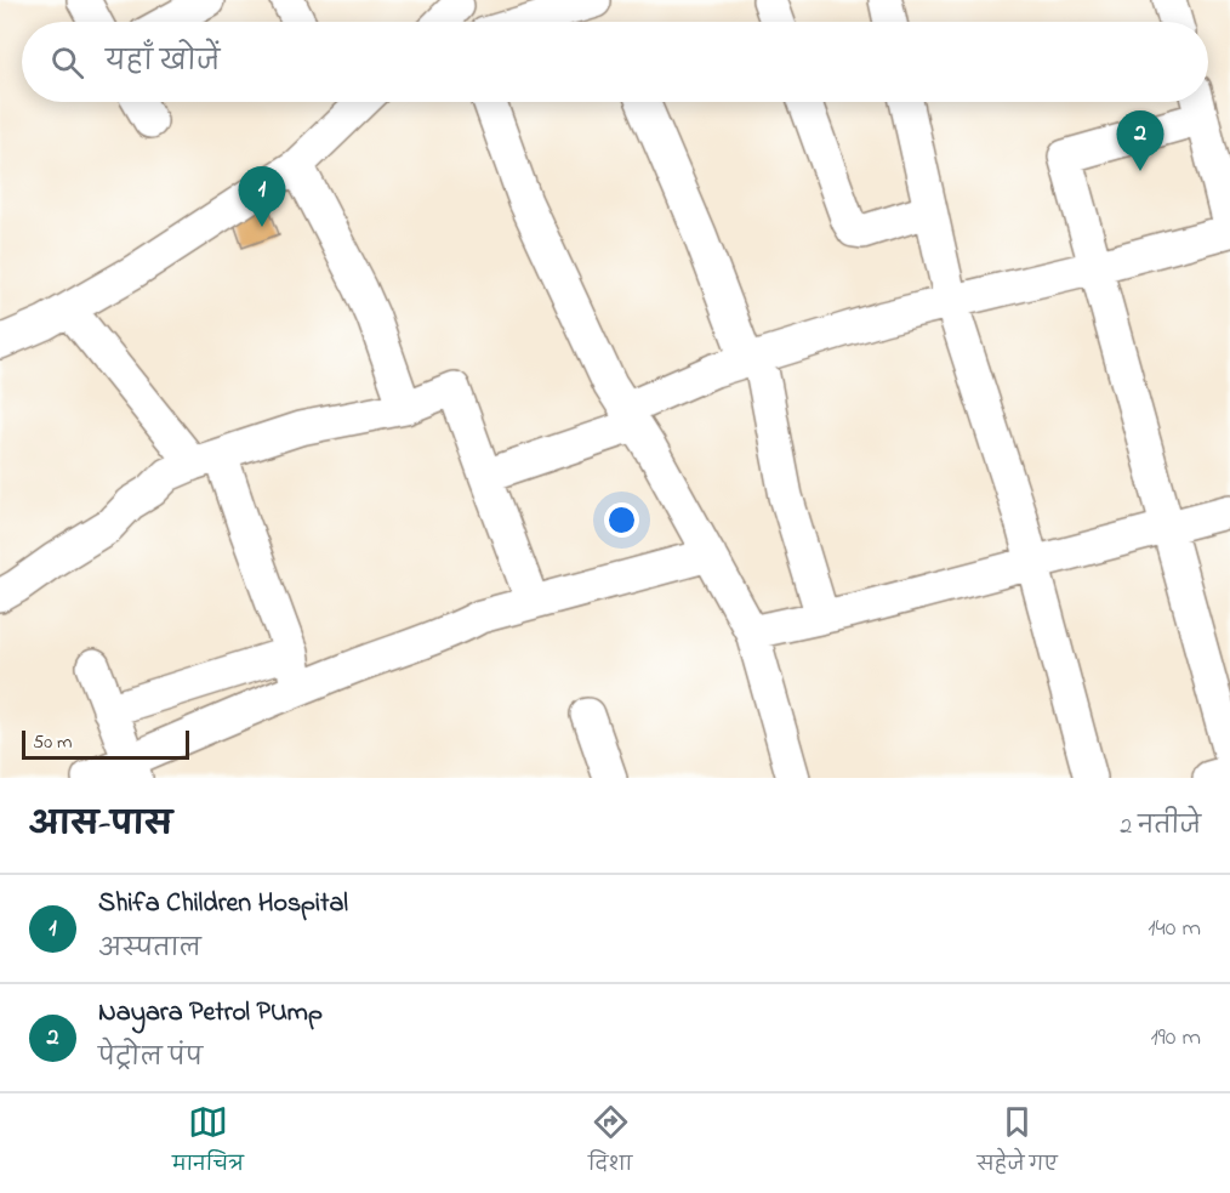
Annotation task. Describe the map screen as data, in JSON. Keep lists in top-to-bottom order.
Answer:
{
  "scale_bar": "50 m",
  "page": {
    "search": "यहाँ खोजें",
    "pins": ["2", "1"],
    "scale": "50 m",
    "heading": ["आस-पास", "2 नतीजे"],
    "list": [
      {
        "mark": "1",
        "name": "Shifa Children Hospital",
        "note": "अस्पताल",
        "value": "140 m"
      },
      {
        "mark": "2",
        "name": "Nayara Petrol PUmp",
        "note": "पेट्रोल पंप",
        "value": "190 m"
      }
    ],
    "nav": ["मानचित्र", "दिशा", "सहेजे गए"]
  }
}
